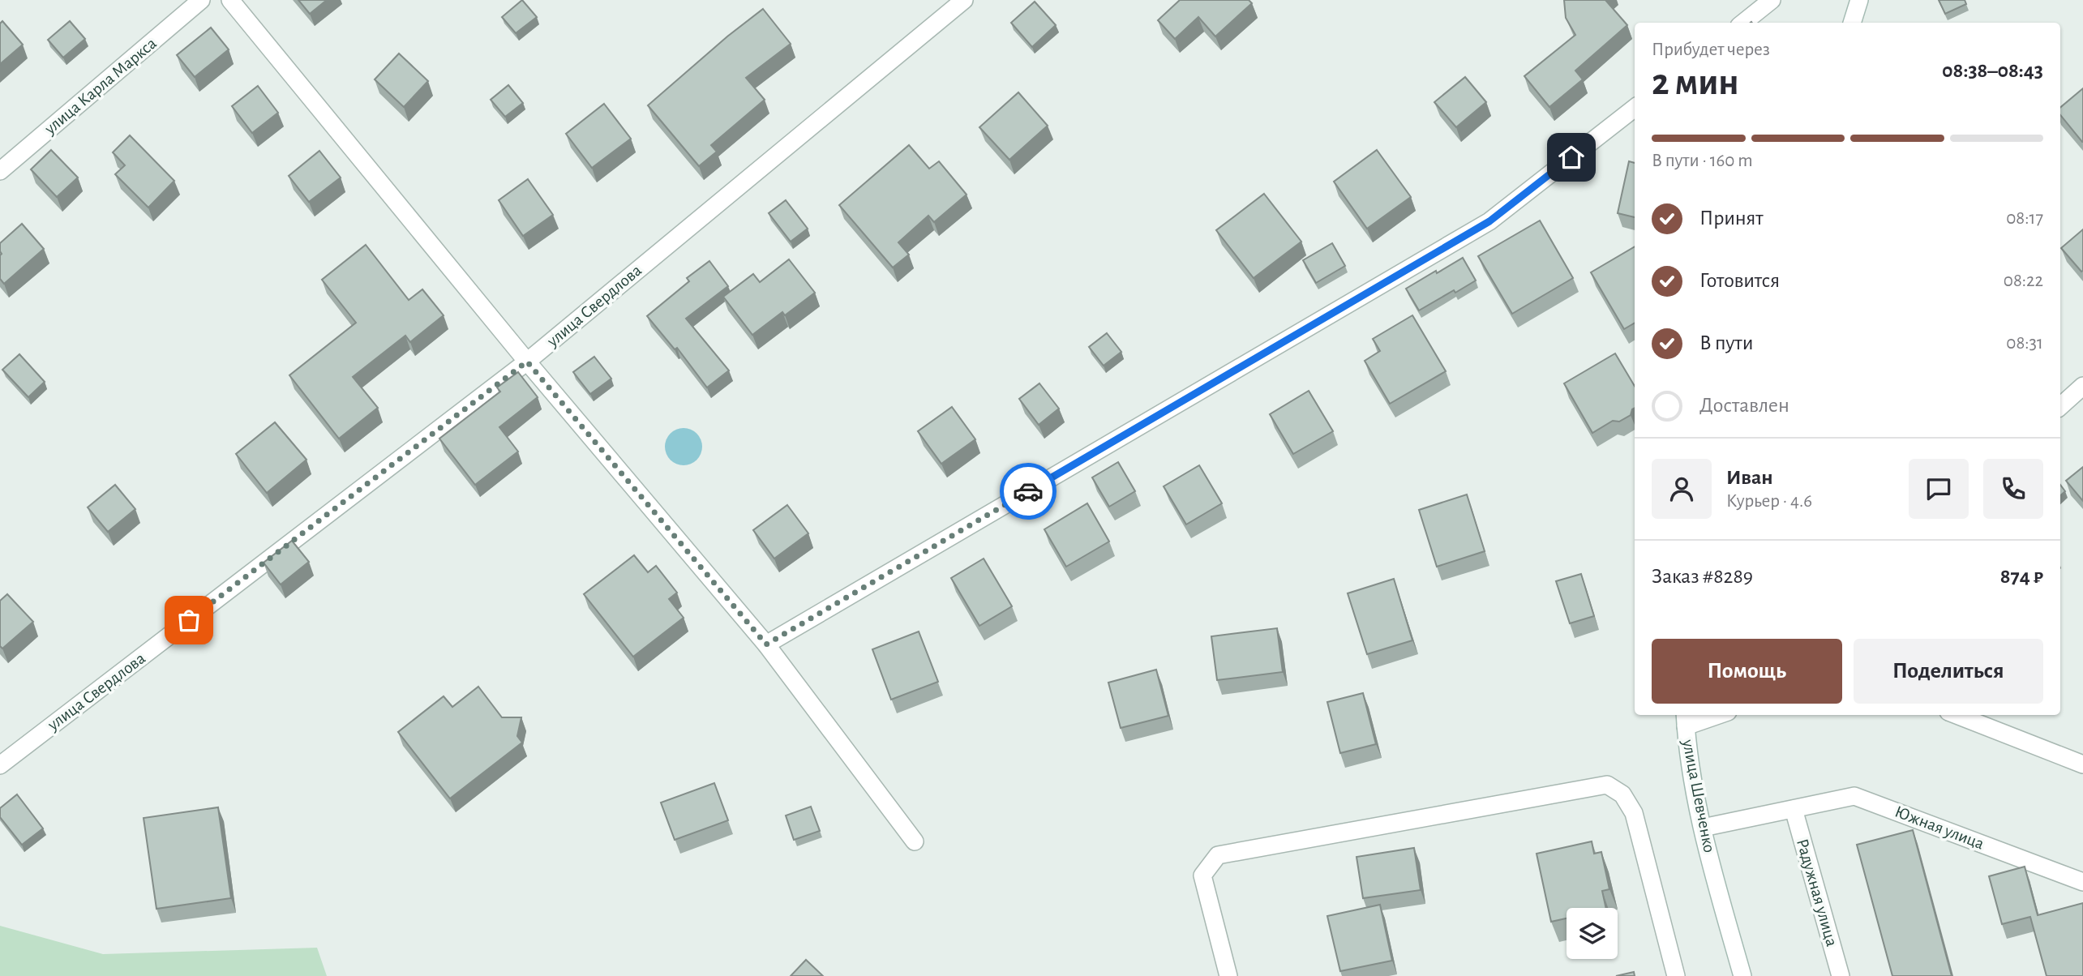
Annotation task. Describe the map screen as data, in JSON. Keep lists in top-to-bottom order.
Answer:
{
  "streets": {
    "street": [
      "улица Карла Маркса",
      "улица Свердлова",
      "улица Шевченко",
      "Южная улица",
      "Радужная улица"
    ]
  },
  "crossings": [
    ["улица Шевченко", "Южная улица"],
    ["Южная улица", "Радужная улица"]
  ],
  "page": {
    "heading": ["2 мин", "Прибудет через", "08:38–08:43"],
    "panel": [
      "Иван",
      "Курьер · 4.6",
      "Заказ #8289",
      "874 ₽"
    ],
    "bar": "В пути · 160 m",
    "list": [
      ["Принят", "08:17"],
      ["Готовится", "08:22"],
      ["В пути", "08:31"],
      "Доставлен"
    ],
    "buttons": ["Помощь", "Поделиться"]
  }
}
